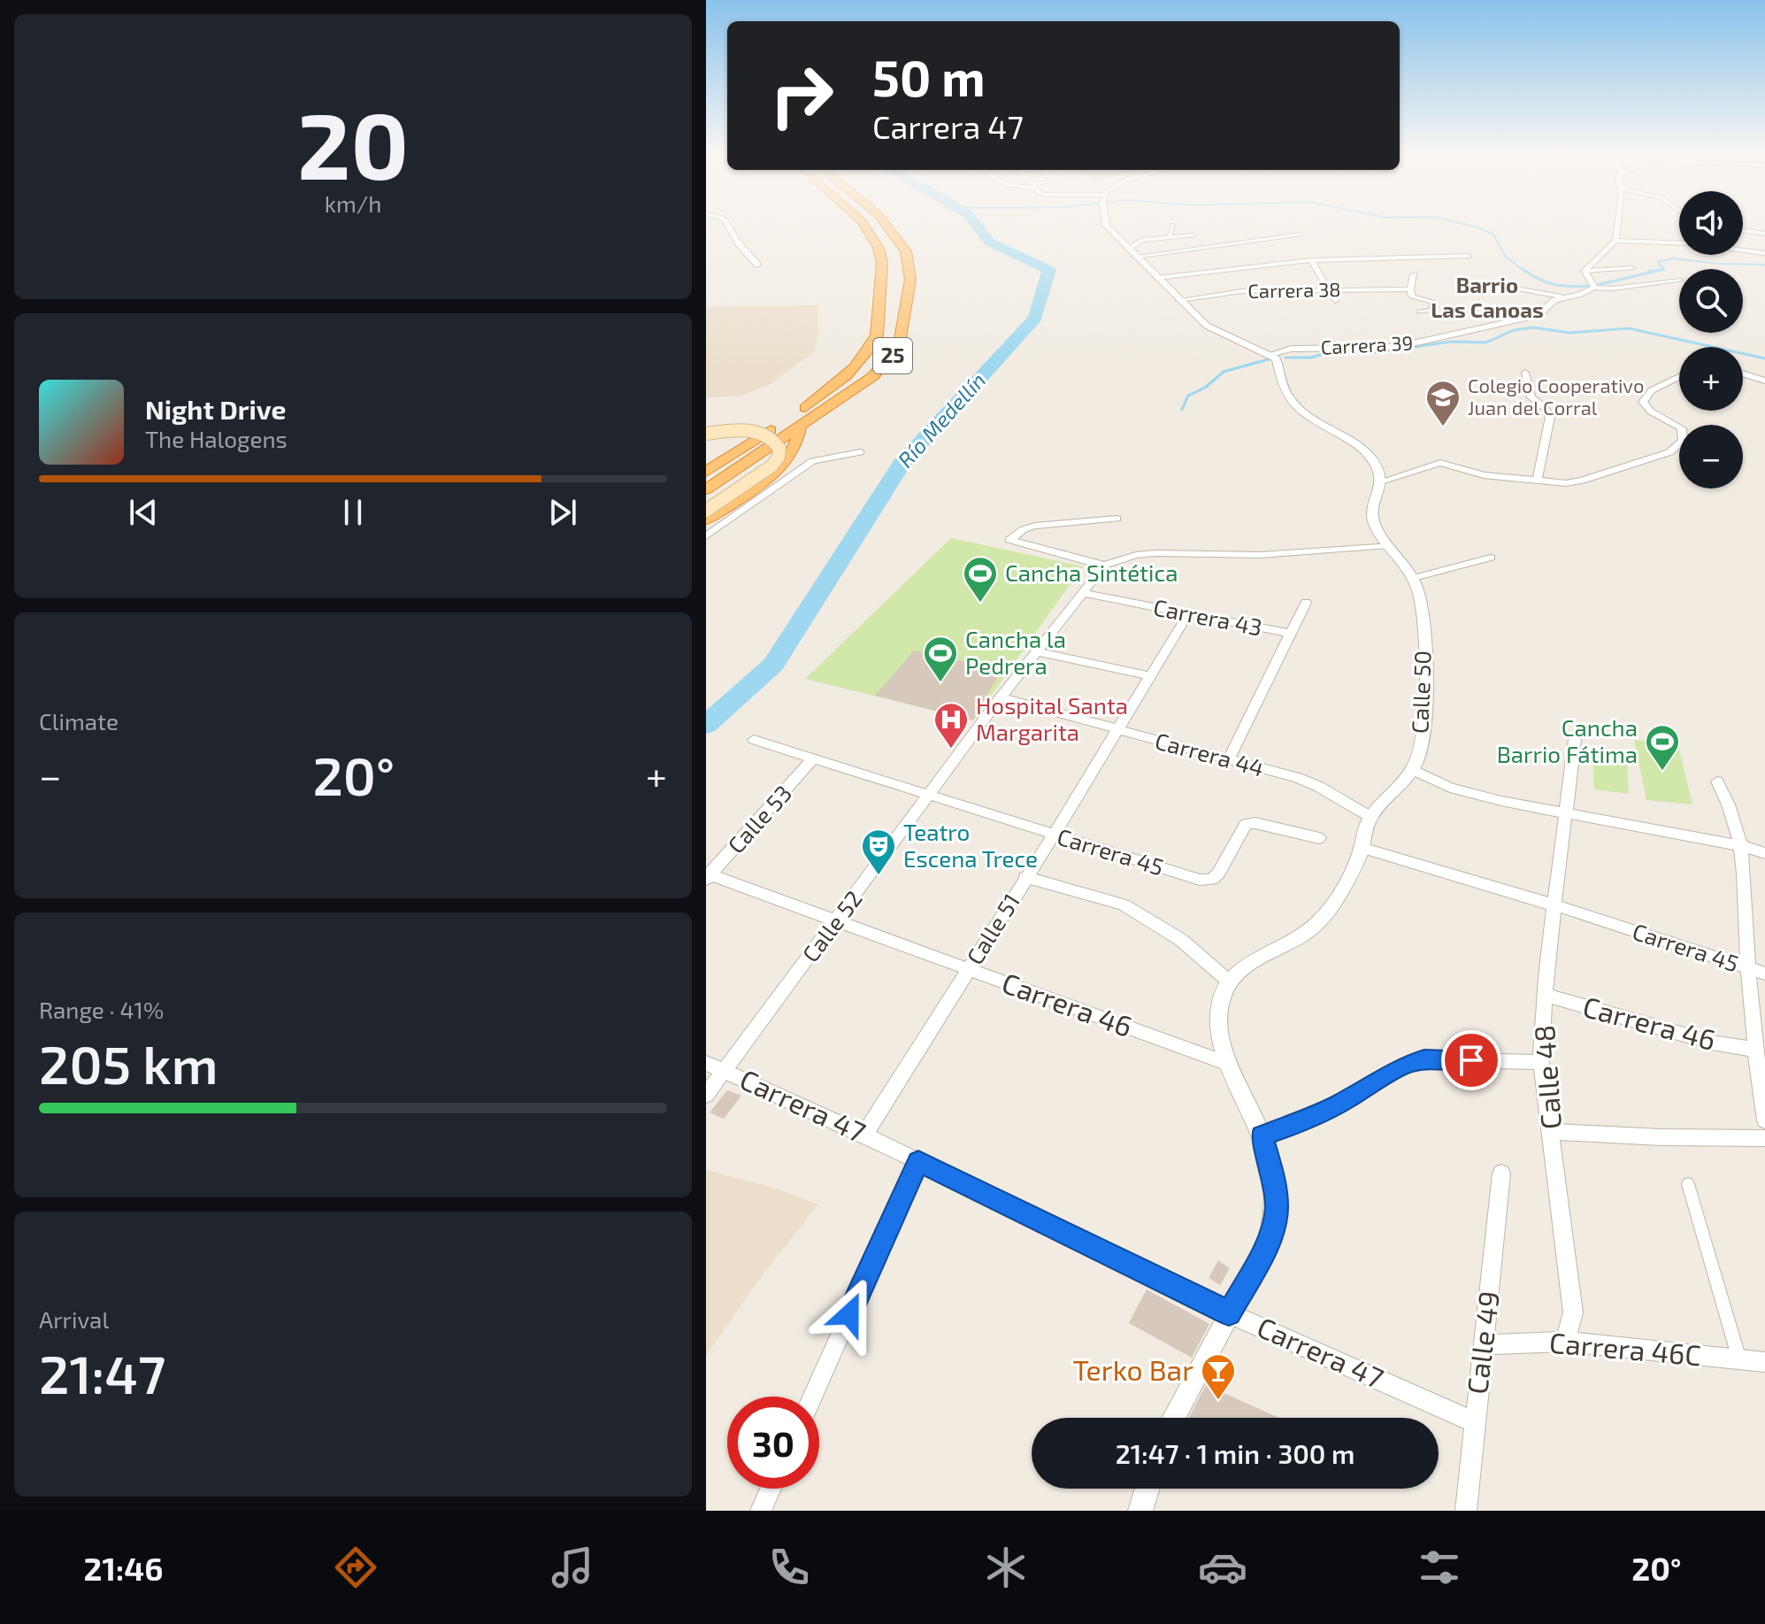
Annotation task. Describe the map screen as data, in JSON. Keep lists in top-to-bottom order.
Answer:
{
  "streets": {
    "highway": ["25"],
    "street": [
      "Carrera 38",
      "Carrera 39",
      "Carrera 43",
      "Calle 50",
      "Carrera 44",
      "Calle 53",
      "Carrera 45",
      "Calle 52",
      "Calle 51",
      "Carrera 46",
      "Calle 48",
      "Carrera 47",
      "Calle 49",
      "Carrera 46C"
    ]
  },
  "crossings": [
    ["Carrera 43", "Calle 52"],
    ["Carrera 43", "Calle 51"],
    ["Calle 50", "Carrera 44"],
    ["Calle 50", "Carrera 45"],
    ["Carrera 44", "Calle 52"],
    ["Carrera 44", "Calle 51"],
    ["Calle 53", "Carrera 45"],
    ["Calle 53", "Carrera 46"],
    ["Carrera 45", "Calle 52"],
    ["Carrera 45", "Calle 51"],
    ["Carrera 45", "Calle 48"],
    ["Calle 52", "Carrera 46"],
    ["Calle 52", "Carrera 47"],
    ["Calle 51", "Carrera 46"],
    ["Calle 51", "Carrera 47"],
    ["Carrera 46", "Calle 48"],
    ["Calle 48", "Carrera 46C"],
    ["Carrera 47", "Calle 49"],
    ["Calle 49", "Carrera 46C"]
  ],
  "districts": ["Barrio Las Canoas"],
  "water": ["Río Medellín"],
  "places": {
    "school or university": ["Colegio Cooperativo Juan del Corral"],
    "sports": ["Cancha Sintética", "Cancha la Pedrera", "Cancha Barrio Fátima"],
    "hospital": ["Hospital Santa Margarita"],
    "theatre": ["Teatro Escena Trece"],
    "bar": ["Terko Bar"]
  },
  "page": {
    "tile": [
      ["20", "km/h"],
      "Climate",
      ["Range · 41%", "205 km"],
      ["Arrival", "21:47"]
    ],
    "turn": ["50 m", "Carrera 47"],
    "map_buttons": ["+", "−"],
    "song": ["Night Drive", "The Halogens"],
    "heat": ["−", "20°", "+"],
    "limit": "30",
    "trip": "21:47 · 1 min · 300 m",
    "tabs": ["21:46", "20°"]
  }
}
